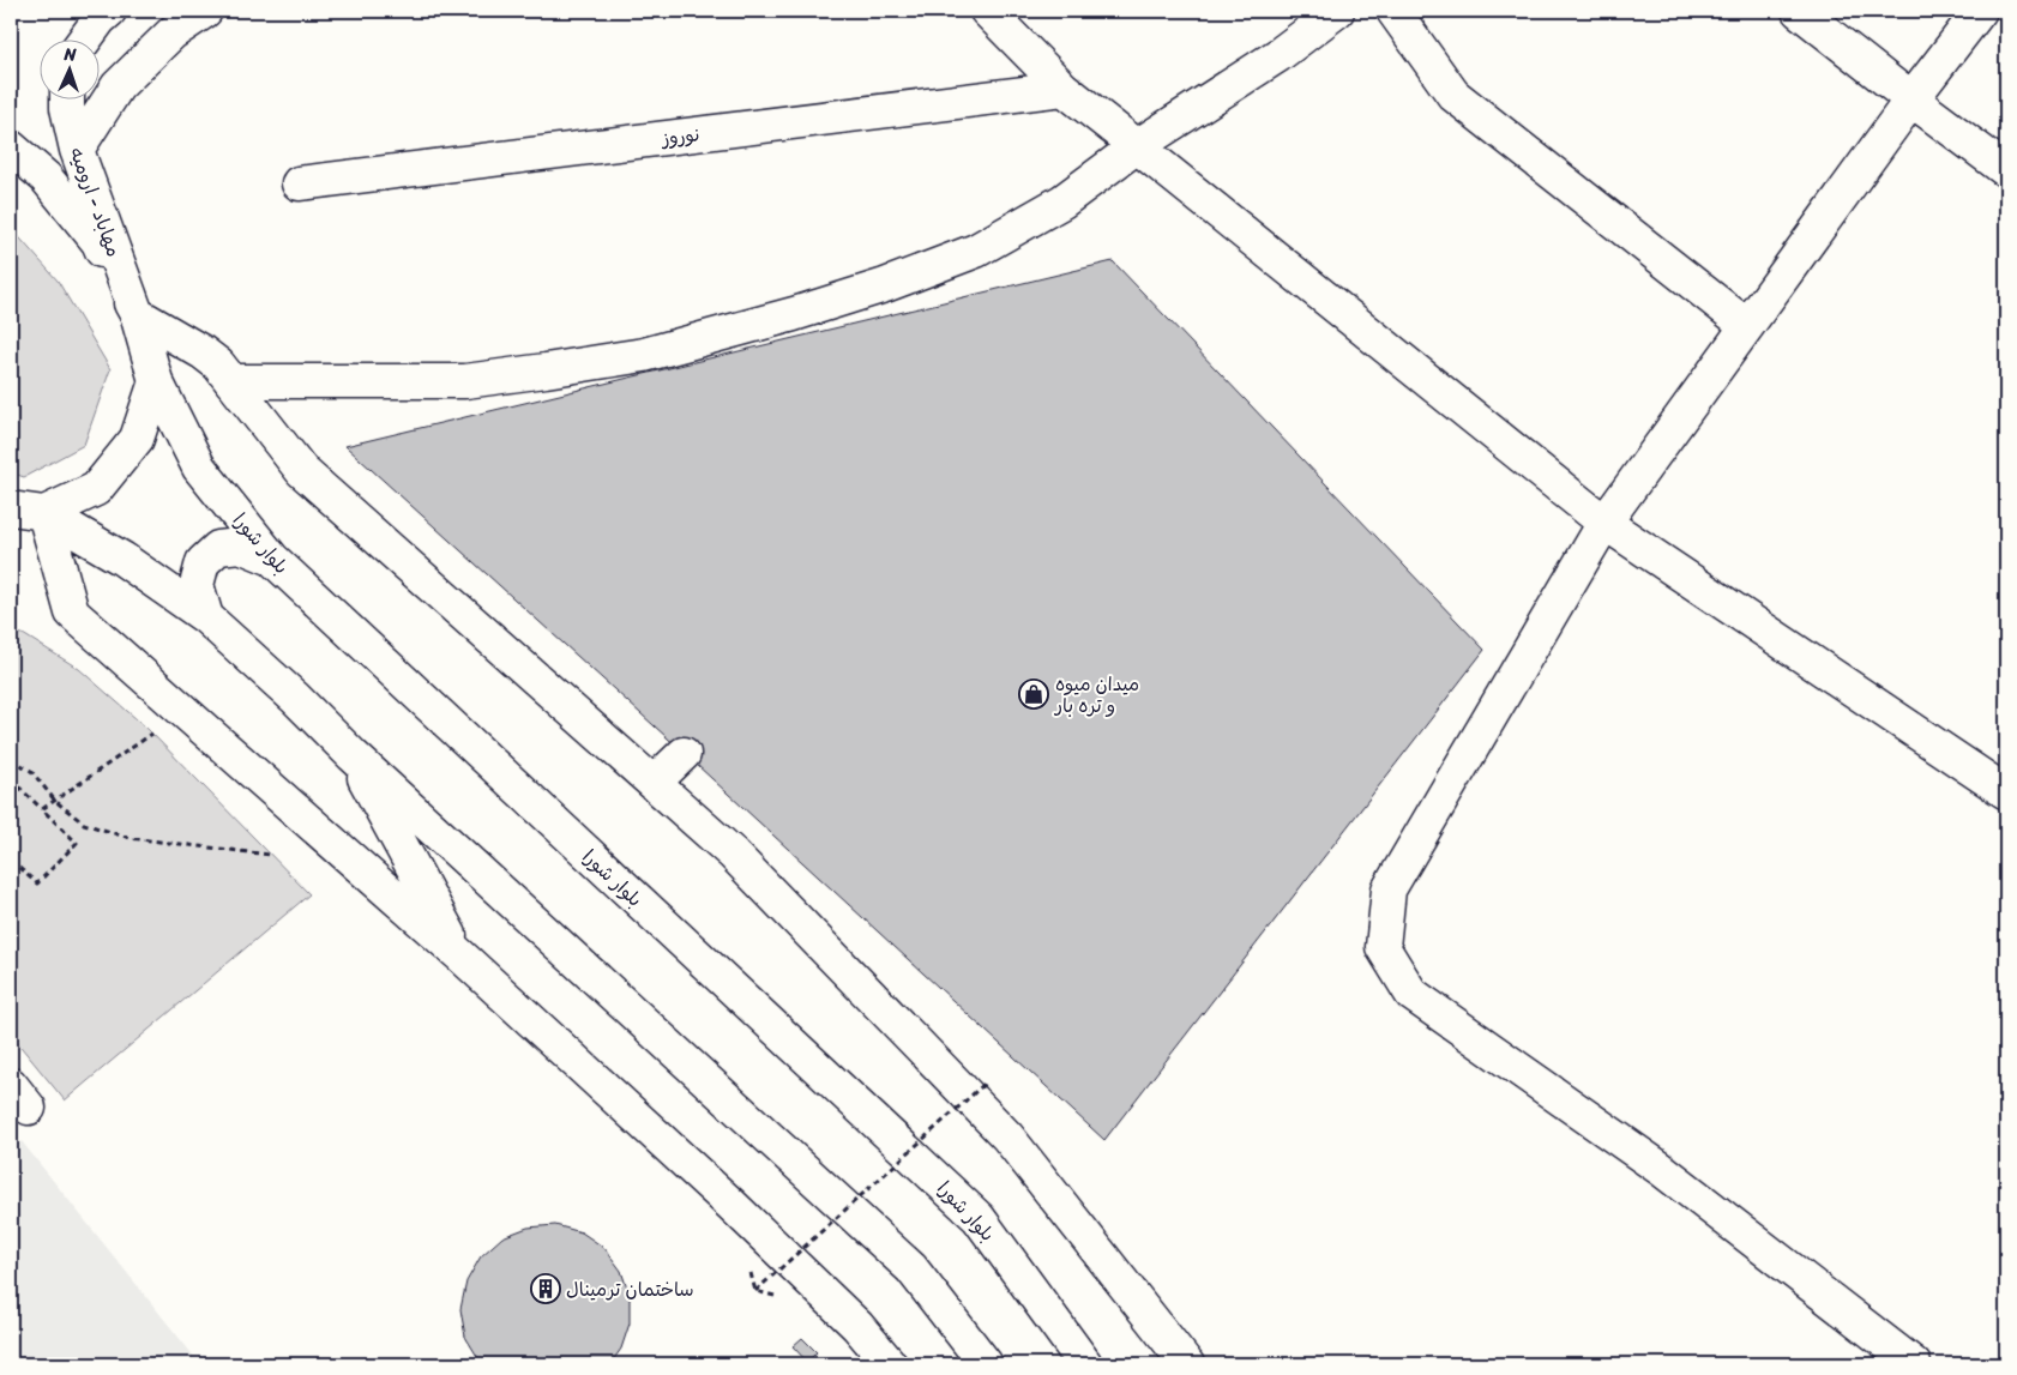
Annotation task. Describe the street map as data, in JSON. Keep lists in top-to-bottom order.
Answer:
{
  "streets": {
    "main road": ["نوروز", "مهاباد - ارومیه", "بلوار شورا"]
  },
  "crossings": [
    ["مهاباد - ارومیه", "بلوار شورا"]
  ],
  "places": {
    "shop": ["میدان میوه و تره بار"],
    "building": ["ساختمان ترمینال"]
  },
  "north": "top"
}
